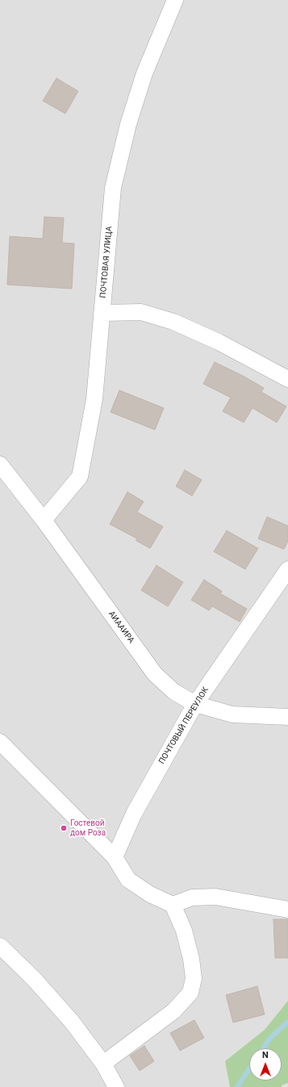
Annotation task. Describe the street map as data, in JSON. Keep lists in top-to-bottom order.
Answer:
{
  "streets": {
    "street": ["ПОЧТОВАЯ УЛИЦА", "АИААИРА", "ПОЧТОВЫЙ ПЕРЕУЛОК"]
  },
  "crossings": [
    ["ПОЧТОВАЯ УЛИЦА", "АИААИРА"],
    ["АИААИРА", "ПОЧТОВЫЙ ПЕРЕУЛОК"]
  ],
  "places": ["Гостевой дом Роза"],
  "north": "top"
}
